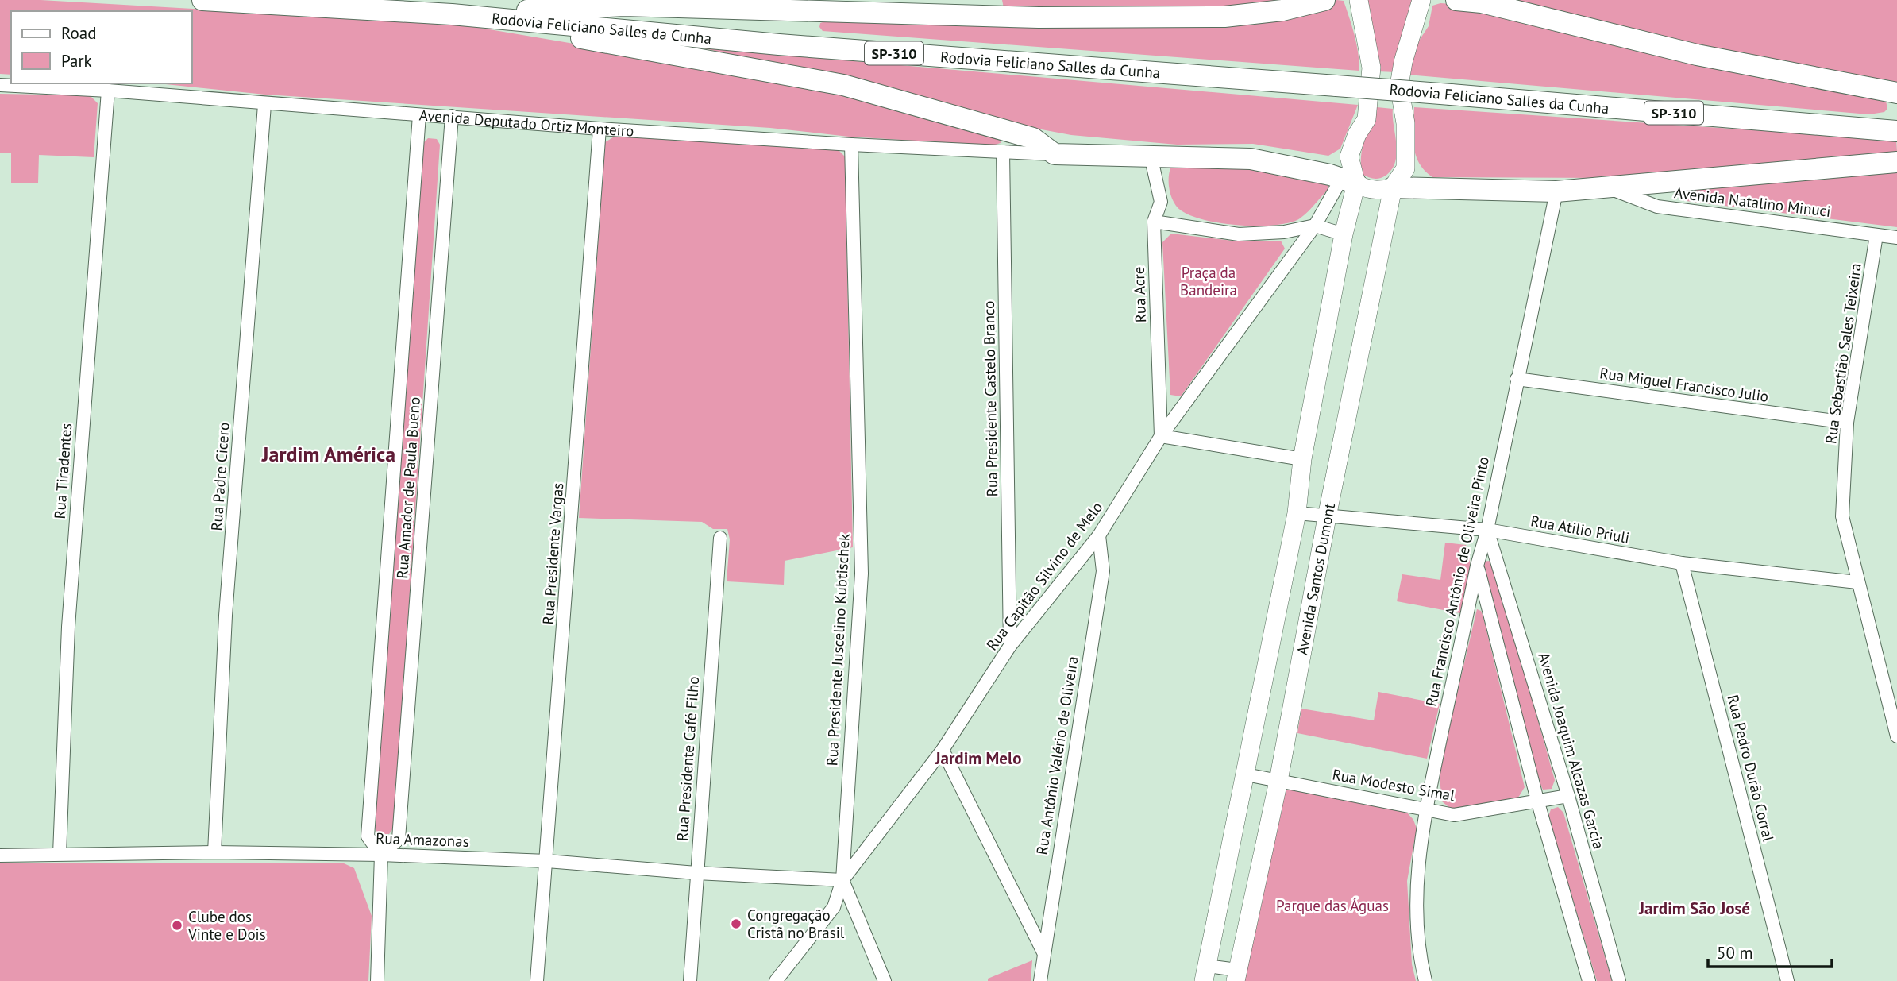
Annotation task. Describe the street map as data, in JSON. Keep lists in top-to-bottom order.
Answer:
{
  "streets": {
    "main road": ["Rodovia Feliciano Salles da Cunha", "SP-310"],
    "street": [
      "Avenida Deputado Ortiz Monteiro",
      "Avenida Natalino Minuci",
      "Rua Acre",
      "Rua Sebastião Sales Teixeira",
      "Rua Miguel Francisco Julio",
      "Rua Presidente Castelo Branco",
      "Rua Tiradentes",
      "Rua Padre Cicero",
      "Rua Amador de Paula Bueno",
      "Rua Atilio Priuli",
      "Rua Presidente Vargas",
      "Rua Capitão Silvino de Melo",
      "Avenida Santos Dumont",
      "Rua Francisco Antônio de Oliveira Pinto",
      "Rua Presidente Juscelino Kubtischek",
      "Avenida Joaquim Alcazas Garcia",
      "Rua Antônio Valério de Oliveira",
      "Rua Presidente Café Filho",
      "Rua Pedro Durão Corral",
      "Rua Modesto Simal",
      "Rua Amazonas"
    ]
  },
  "crossings": [
    ["Avenida Deputado Ortiz Monteiro", "Rua Presidente Castelo Branco"],
    ["Avenida Deputado Ortiz Monteiro", "Rua Tiradentes"],
    ["Avenida Deputado Ortiz Monteiro", "Rua Padre Cicero"],
    ["Avenida Deputado Ortiz Monteiro", "Rua Amador de Paula Bueno"],
    ["Avenida Deputado Ortiz Monteiro", "Rua Presidente Vargas"],
    ["Avenida Deputado Ortiz Monteiro", "Rua Presidente Juscelino Kubtischek"],
    ["Avenida Natalino Minuci", "Rua Sebastião Sales Teixeira"],
    ["Rua Acre", "Rua Capitão Silvino de Melo"],
    ["Rua Sebastião Sales Teixeira", "Rua Miguel Francisco Julio"],
    ["Rua Sebastião Sales Teixeira", "Rua Atilio Priuli"],
    ["Rua Miguel Francisco Julio", "Rua Francisco Antônio de Oliveira Pinto"],
    ["Rua Presidente Castelo Branco", "Rua Capitão Silvino de Melo"],
    ["Rua Tiradentes", "Rua Amazonas"],
    ["Rua Padre Cicero", "Rua Amazonas"],
    ["Rua Amador de Paula Bueno", "Rua Amazonas"],
    ["Rua Atilio Priuli", "Avenida Santos Dumont"],
    ["Rua Atilio Priuli", "Rua Francisco Antônio de Oliveira Pinto"],
    ["Rua Atilio Priuli", "Avenida Joaquim Alcazas Garcia"],
    ["Rua Atilio Priuli", "Rua Pedro Durão Corral"],
    ["Rua Presidente Vargas", "Rua Amazonas"],
    ["Rua Capitão Silvino de Melo", "Avenida Santos Dumont"],
    ["Rua Capitão Silvino de Melo", "Rua Presidente Juscelino Kubtischek"],
    ["Rua Capitão Silvino de Melo", "Rua Antônio Valério de Oliveira"],
    ["Rua Capitão Silvino de Melo", "Rua Amazonas"],
    ["Avenida Santos Dumont", "Rua Modesto Simal"],
    ["Rua Francisco Antônio de Oliveira Pinto", "Avenida Joaquim Alcazas Garcia"],
    ["Rua Francisco Antônio de Oliveira Pinto", "Rua Modesto Simal"],
    ["Rua Presidente Juscelino Kubtischek", "Rua Amazonas"],
    ["Avenida Joaquim Alcazas Garcia", "Rua Modesto Simal"],
    ["Rua Presidente Café Filho", "Rua Amazonas"]
  ],
  "districts": ["Jardim América", "Jardim Melo", "Jardim São José"],
  "parks": ["Praça da Bandeira", "Parque das Águas"],
  "places": ["Congregação Cristã no Brasil", "Clube dos Vinte e Dois"],
  "legend": ["Road", "Park"],
  "scale_bar": "50 m"
}
